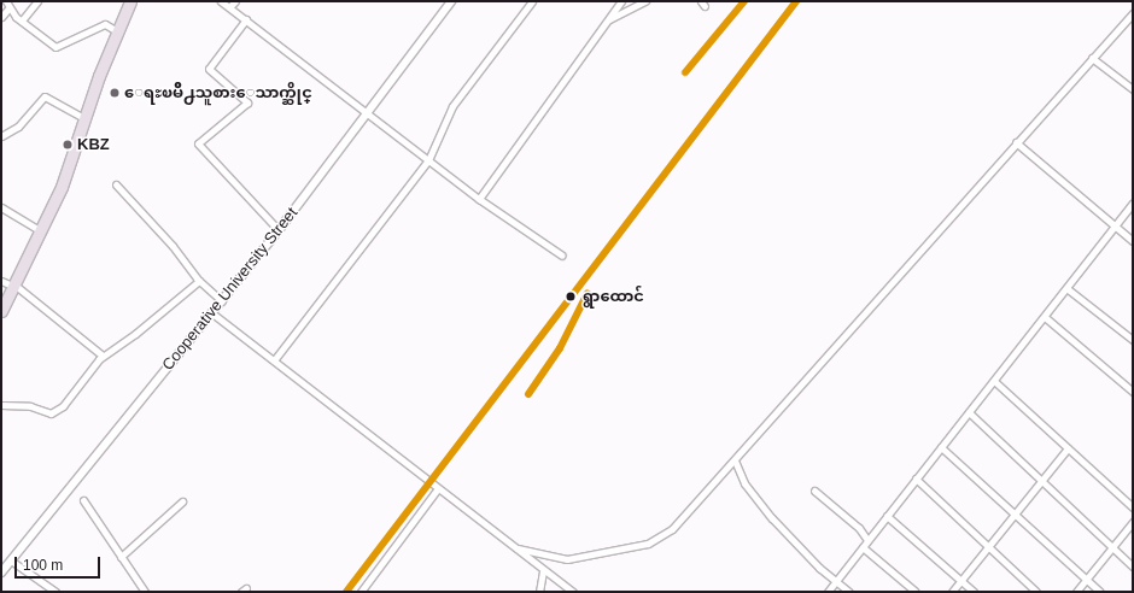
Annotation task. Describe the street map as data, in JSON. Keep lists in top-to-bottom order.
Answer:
{
  "streets": {
    "street": ["Cooperative University Street"]
  },
  "places": ["ေရႊၿမိဳ႕သူစားေသာက္ဆိုင္", "KBZ", "ရွာထောင်"],
  "scale_bar": "100 m"
}
